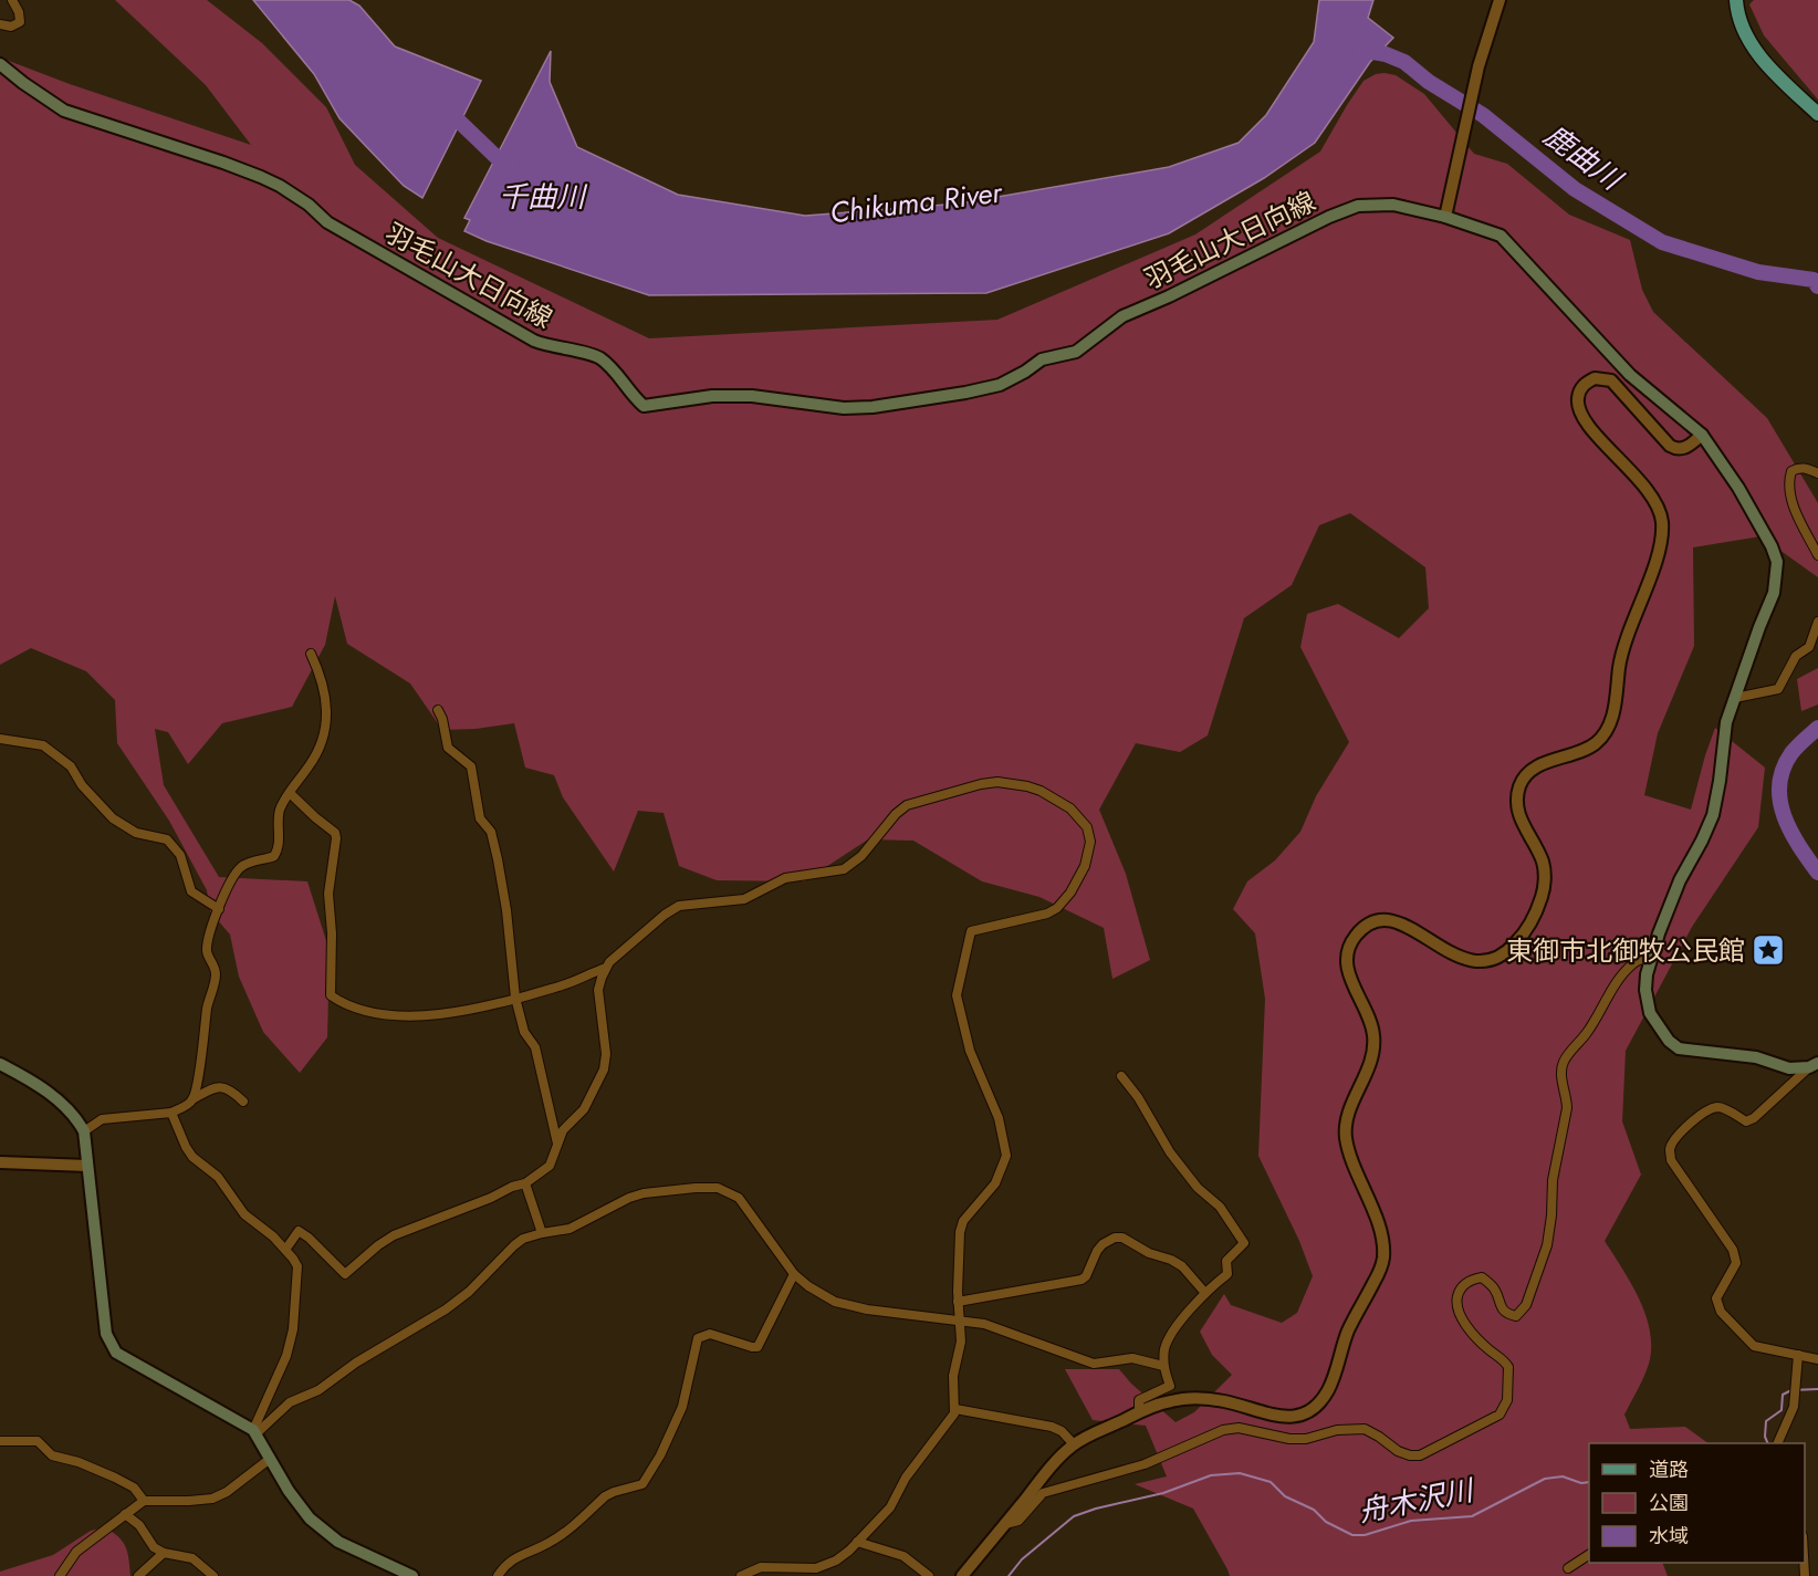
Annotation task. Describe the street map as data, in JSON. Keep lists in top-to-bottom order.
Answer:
{
  "streets": {
    "main road": ["羽毛山大日向線"]
  },
  "water": [
    "鹿曲川",
    "千曲川",
    "Chikuma River",
    "舟木沢川"
  ],
  "places": {
    "place": ["東御市北御牧公民館"]
  },
  "legend": ["道路", "公園", "水域"]
}
